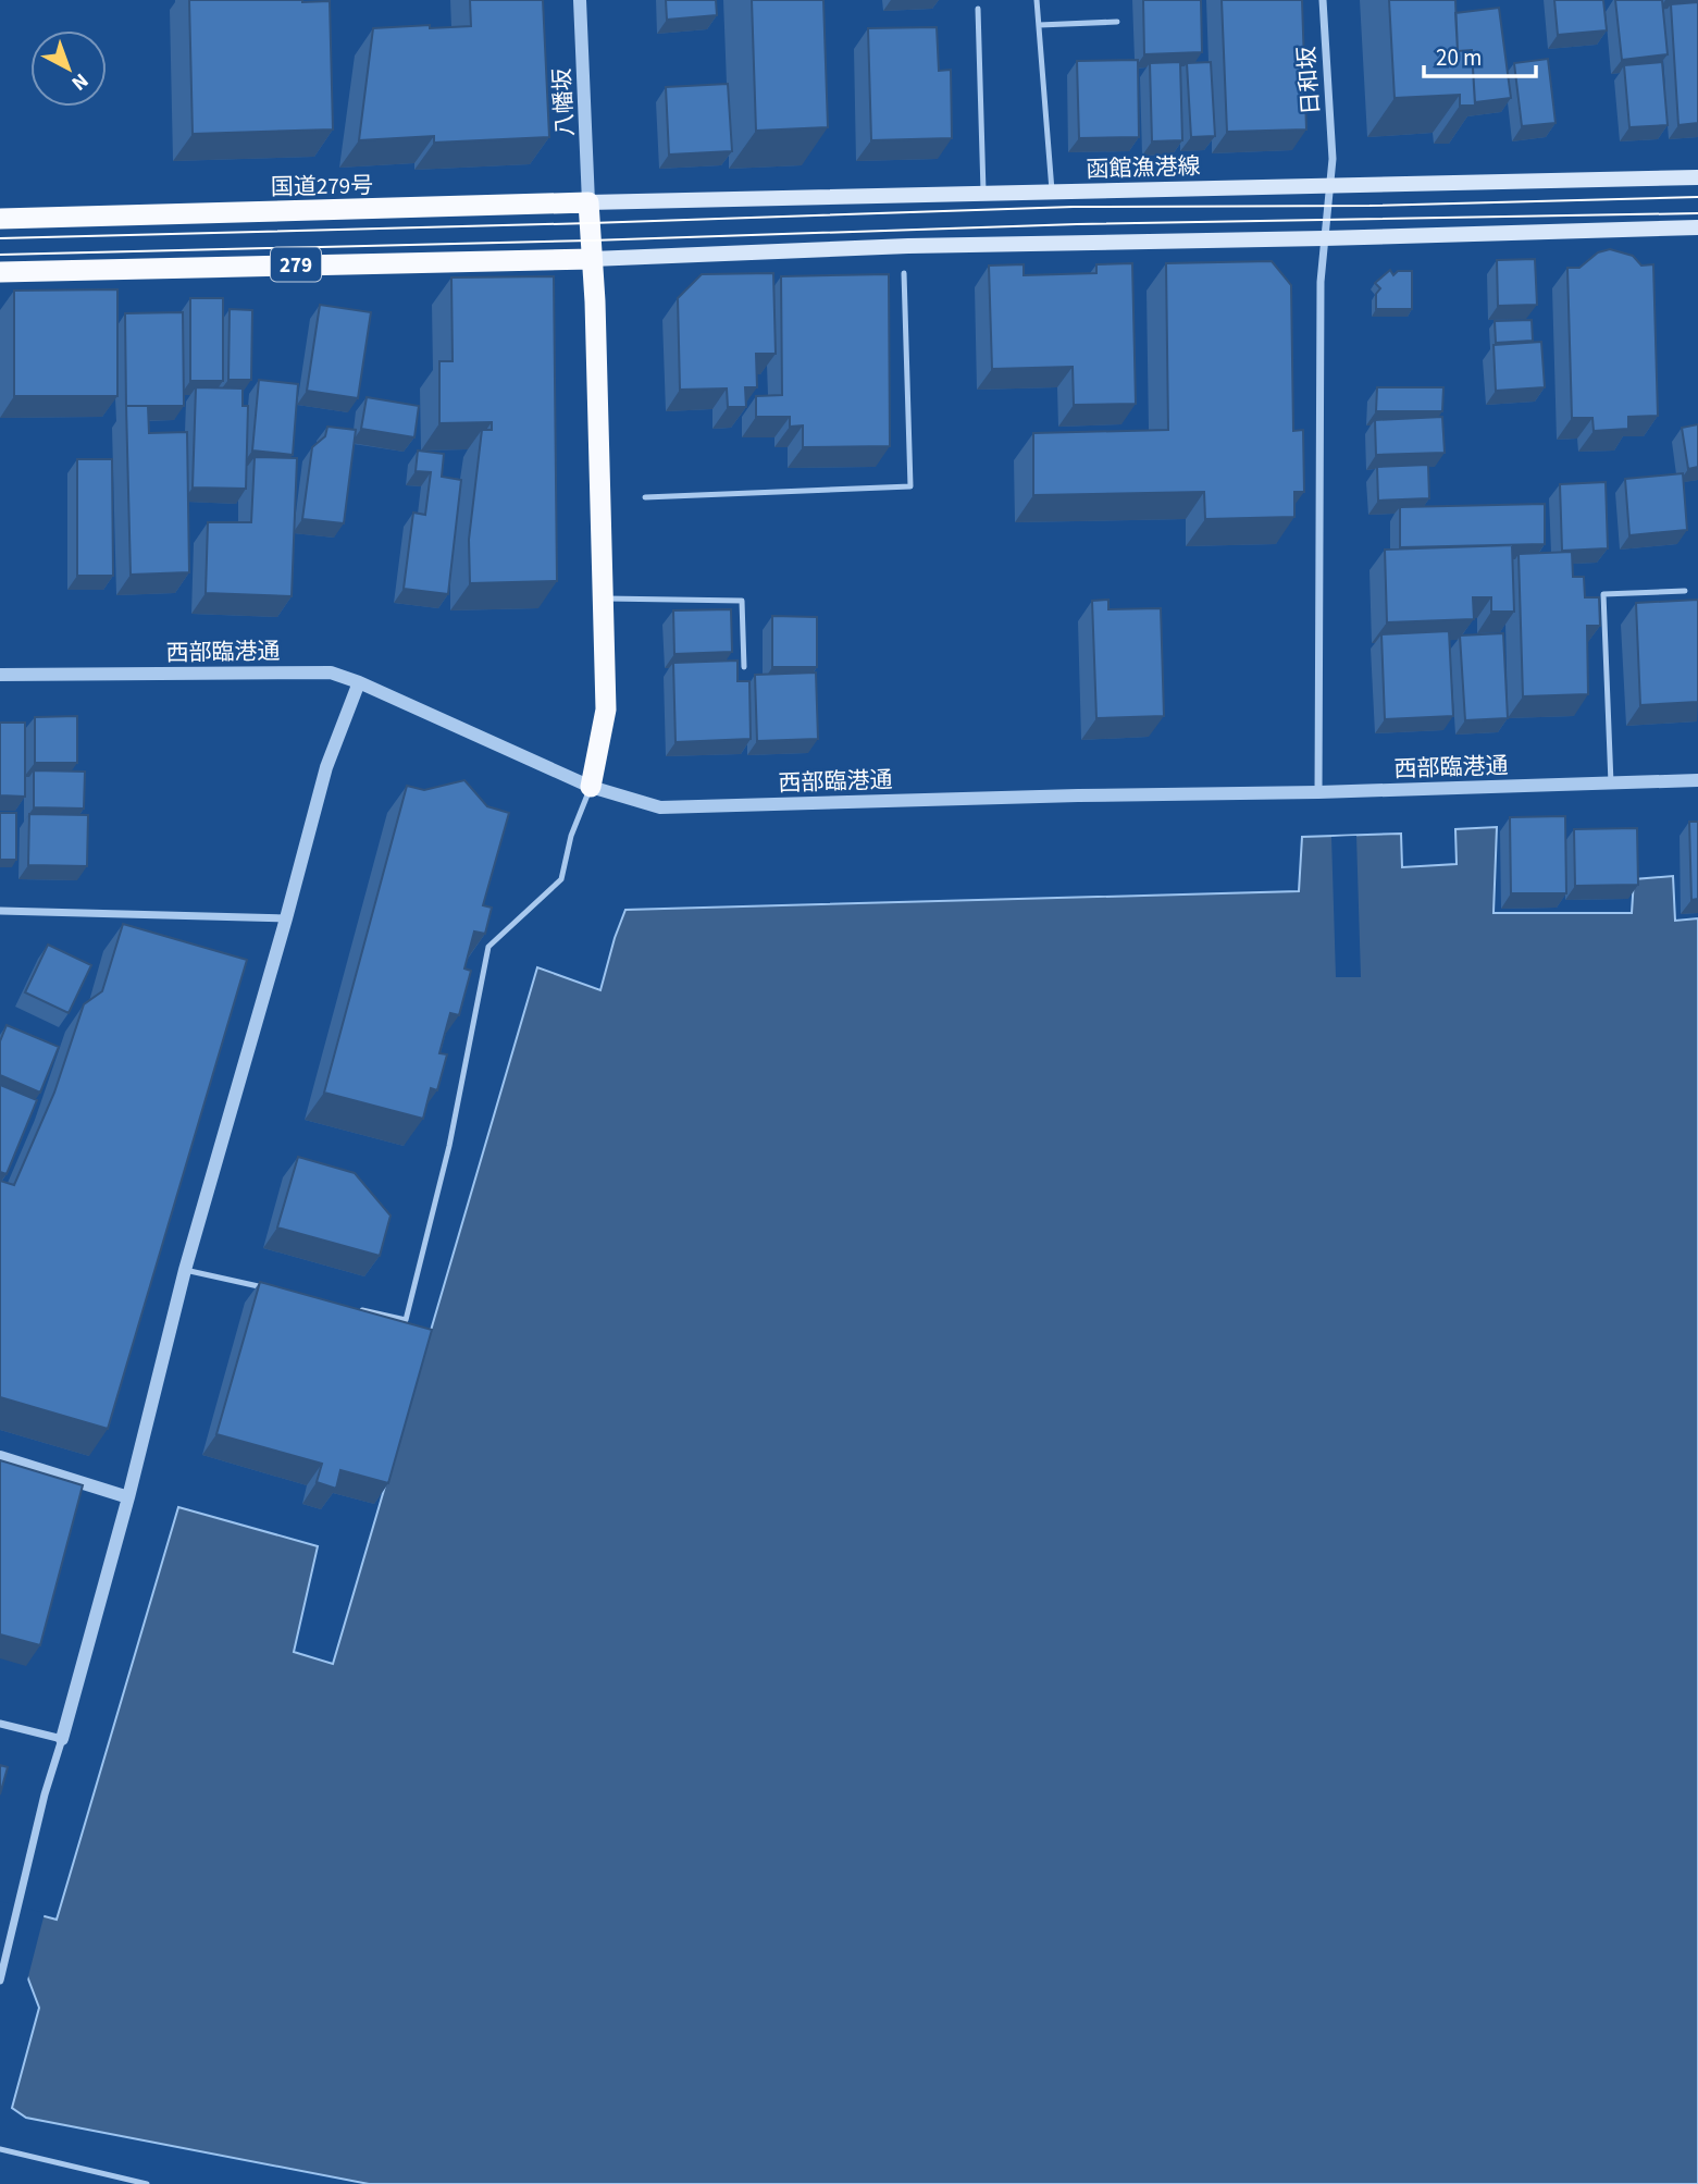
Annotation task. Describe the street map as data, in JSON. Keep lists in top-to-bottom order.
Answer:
{
  "streets": {
    "highway": ["国道279号", "279"],
    "main road": ["函館漁港線"],
    "street": ["日和坂", "八幡坂", "西部臨港通"]
  },
  "crossings": [
    ["日和坂", "函館漁港線"],
    ["日和坂", "西部臨港通"],
    ["八幡坂", "函館漁港線"],
    ["八幡坂", "国道279号"],
    ["函館漁港線", "国道279号"]
  ],
  "scale_bar": "20 m",
  "north": "bottom right"
}
